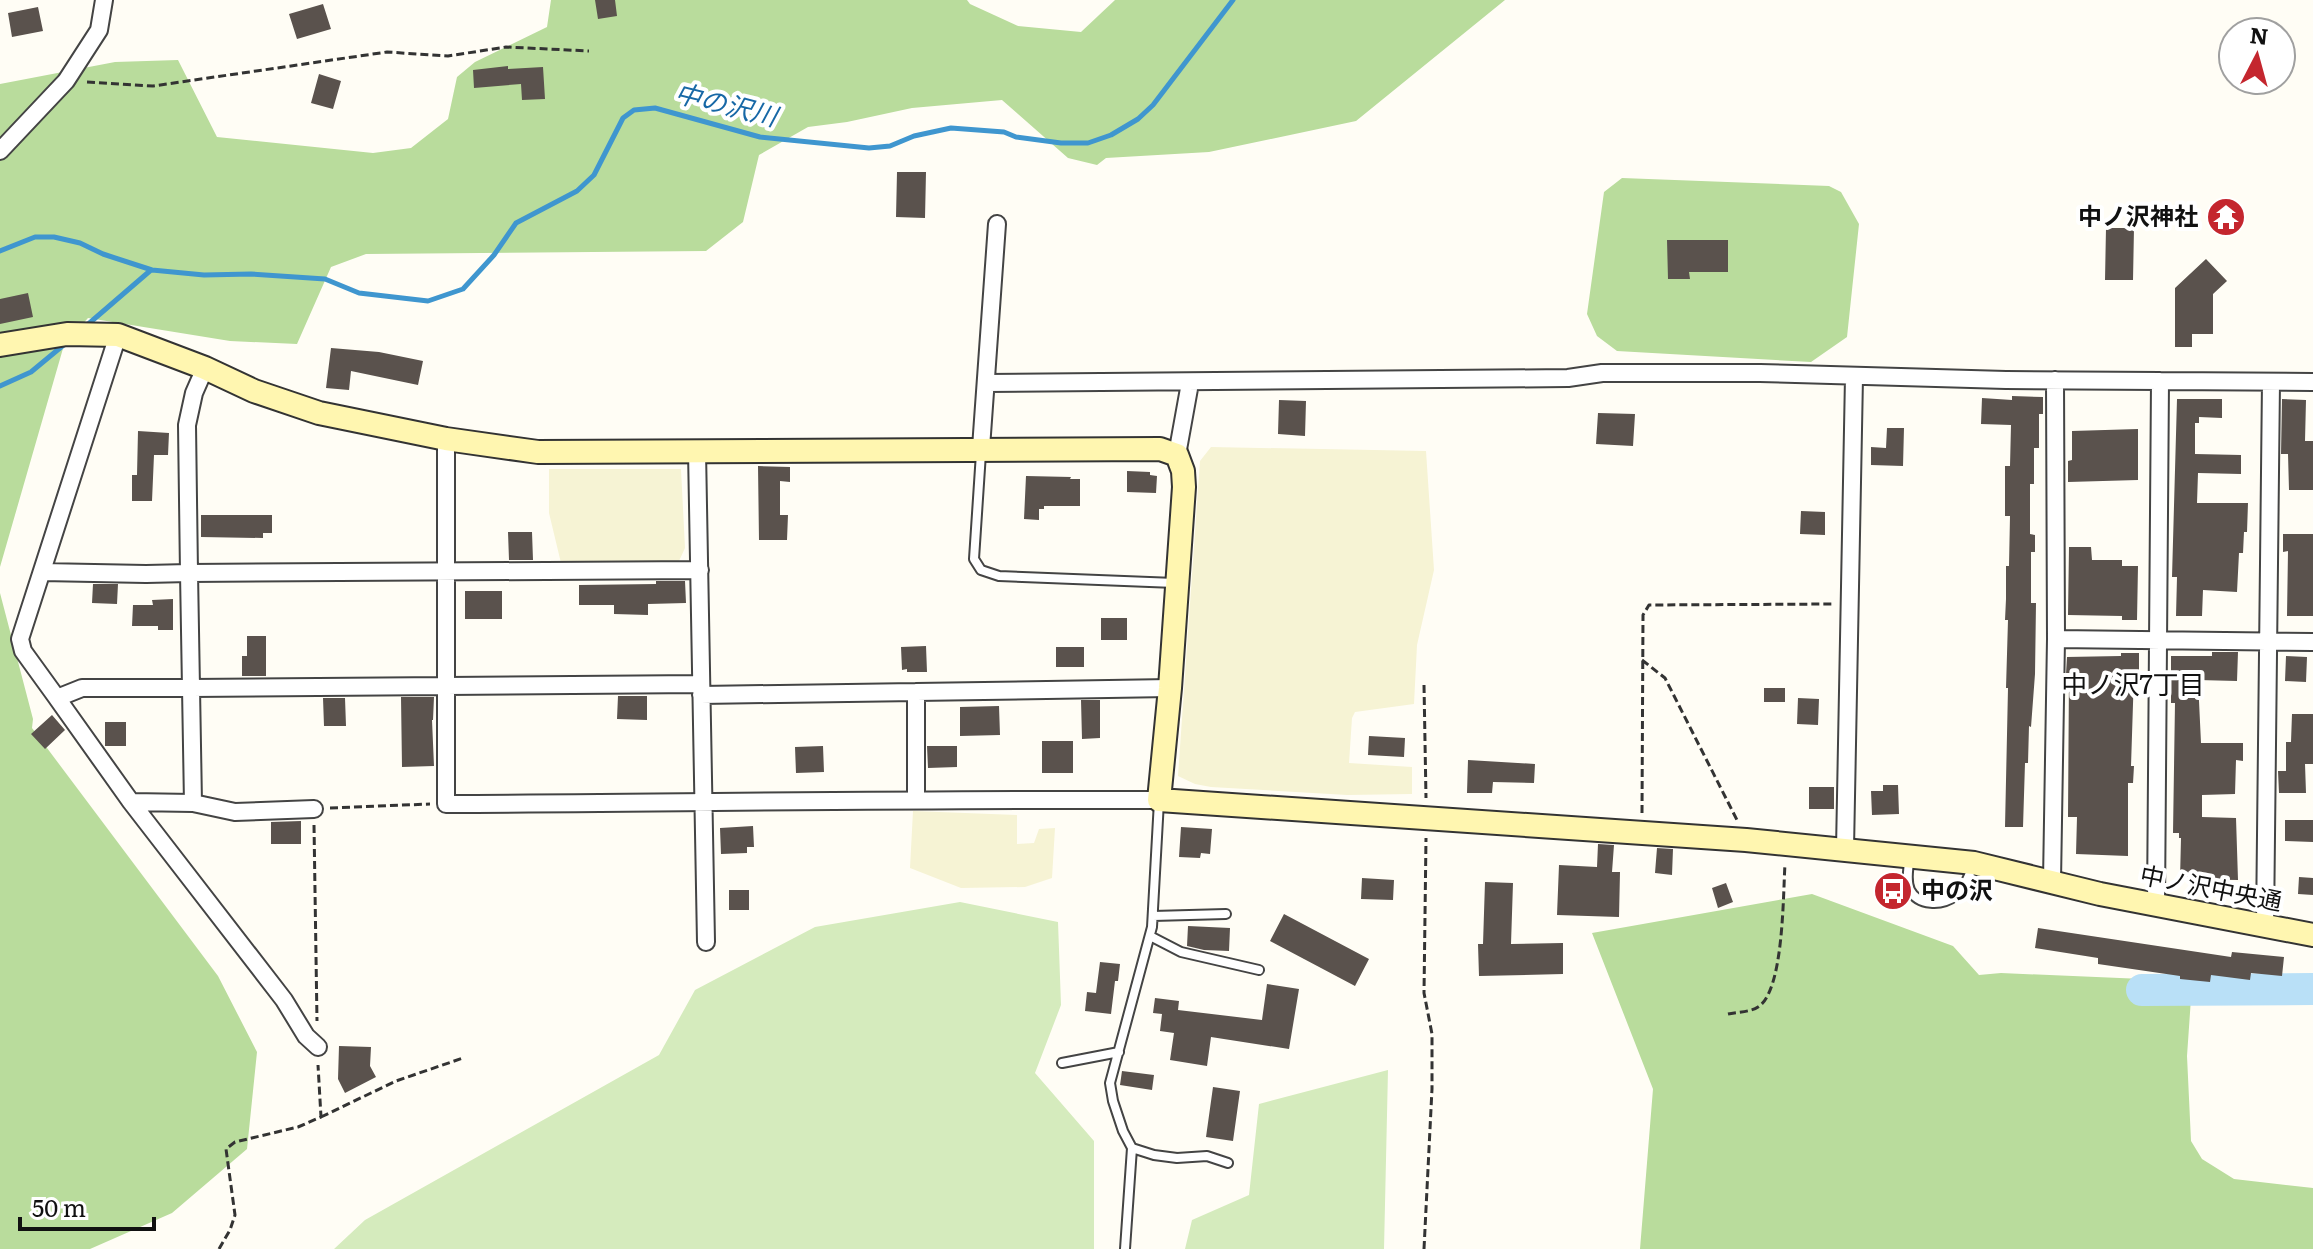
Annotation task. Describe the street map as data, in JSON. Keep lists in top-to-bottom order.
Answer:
{
  "streets": {
    "street": ["中ノ沢中央通"]
  },
  "districts": ["中ノ沢7丁目"],
  "water": ["中の沢川"],
  "places": {
    "temple": ["中ノ沢神社"],
    "bus stop": ["中の沢"]
  },
  "scale_bar": "50 m",
  "north": "top"
}
